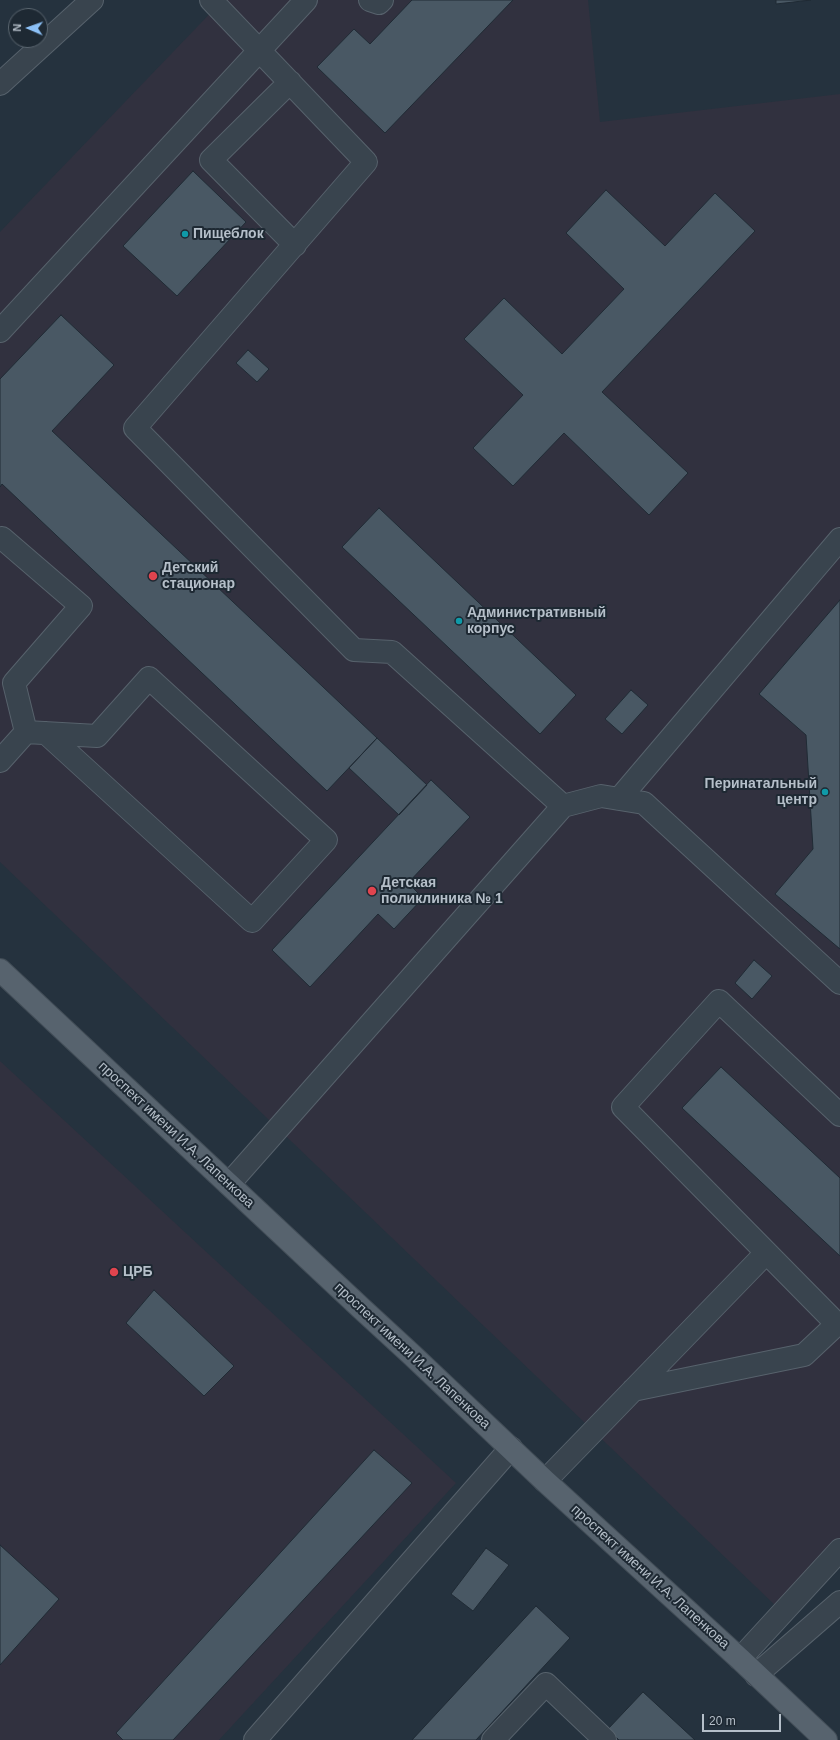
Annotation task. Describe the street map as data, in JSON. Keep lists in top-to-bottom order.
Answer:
{
  "streets": {
    "main road": ["проспект имени И.А. Лапенкова"]
  },
  "places": [
    "Пищеблок",
    "Детский стационар",
    "Административный корпус",
    "Перинатальный центр",
    "Детская поликлиника № 1",
    "ЦРБ"
  ],
  "scale_bar": "20 m",
  "north": "left"
}
